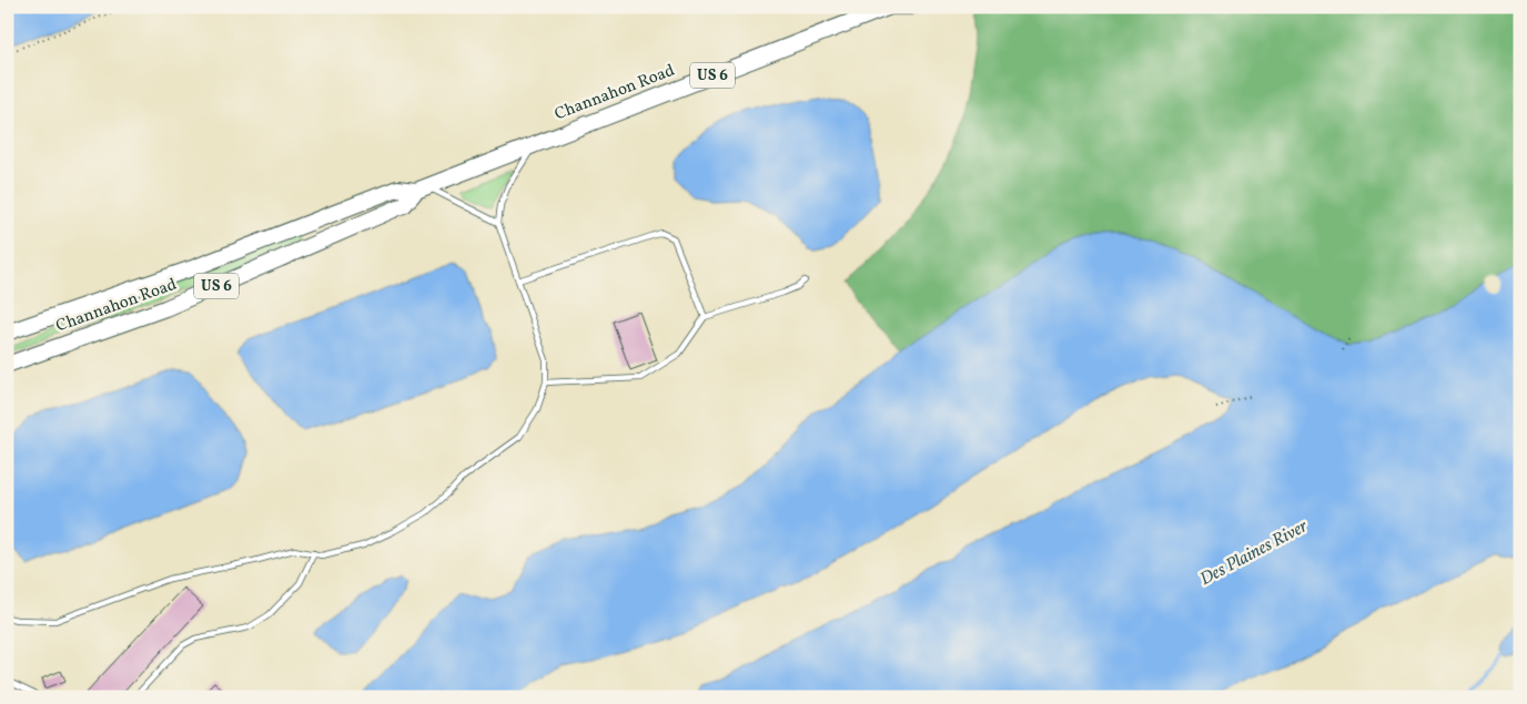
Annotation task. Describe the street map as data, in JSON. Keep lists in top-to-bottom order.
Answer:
{
  "streets": {
    "main road": ["US 6", "Channahon Road"]
  },
  "water": ["Des Plaines River"]
}
